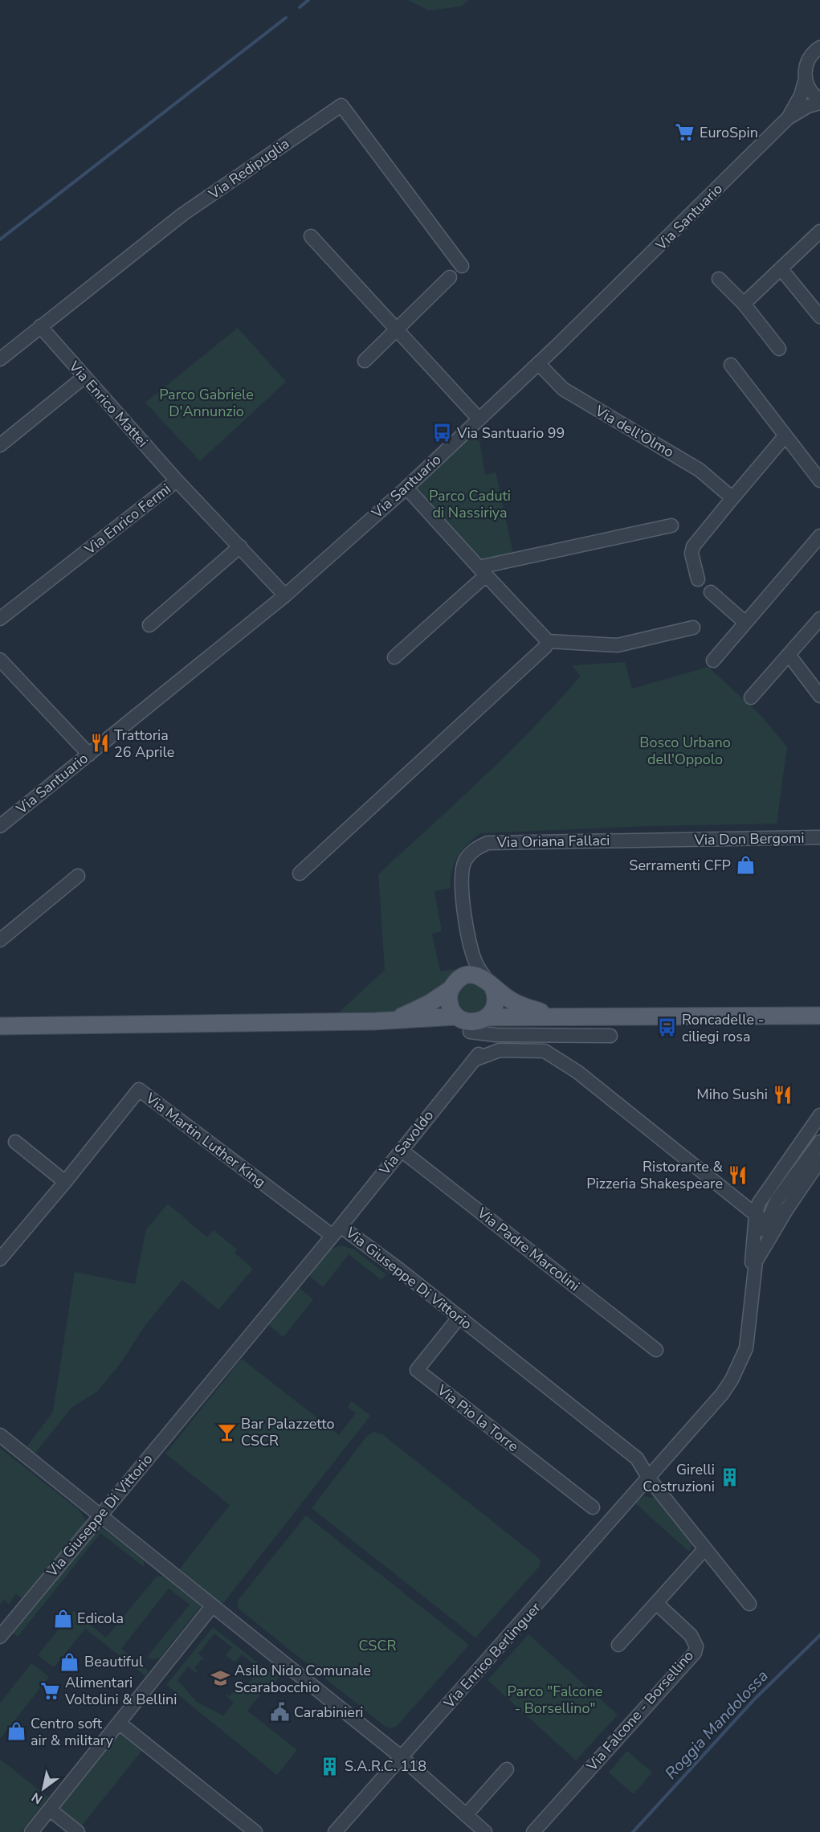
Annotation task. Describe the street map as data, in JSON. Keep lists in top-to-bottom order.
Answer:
{
  "streets": {
    "street": [
      "Via Redipuglia",
      "Via Santuario",
      "Via Enrico Mattei",
      "Via dell'Olmo",
      "Via Enrico Fermi",
      "Via Don Bergomi",
      "Via Oriana Fallaci",
      "Via Martin Luther King",
      "Via Savoldo",
      "Via Padre Marcolini",
      "Via Giuseppe Di Vittorio",
      "Via Pio la Torre",
      "Via Enrico Berlinguer",
      "Via Falcone - Borsellino"
    ]
  },
  "crossings": [
    ["Via Redipuglia", "Via Enrico Mattei"],
    ["Via Santuario", "Via dell'Olmo"],
    ["Via Santuario", "Via Enrico Fermi"],
    ["Via Enrico Mattei", "Via Enrico Fermi"],
    ["Via Don Bergomi", "Via Oriana Fallaci"],
    ["Via Martin Luther King", "Via Savoldo"],
    ["Via Martin Luther King", "Via Giuseppe Di Vittorio"],
    ["Via Savoldo", "Via Padre Marcolini"],
    ["Via Savoldo", "Via Giuseppe Di Vittorio"],
    ["Via Giuseppe Di Vittorio", "Via Pio la Torre"],
    ["Via Giuseppe Di Vittorio", "Via Enrico Berlinguer"]
  ],
  "water": ["Roggia Mandolossa"],
  "parks": [
    "Parco Gabriele D'Annunzio",
    "Parco Caduti di Nassiriya",
    "Bosco Urbano dell'Oppolo",
    "CSCR",
    "Parco \"Falcone - Borsellino\""
  ],
  "places": {
    "supermarket": ["EuroSpin", "Alimentari Voltolini & Bellini"],
    "bus stop": ["Via Santuario 99", "Roncadelle - ciliegi rosa"],
    "restaurant": ["Trattoria 26 Aprile", "Miho Sushi", "Ristorante & Pizzeria Shakespeare"],
    "shop": [
      "Serramenti CFP",
      "Edicola",
      "Beautiful",
      "Centro soft air & military"
    ],
    "bar": ["Bar Palazzetto CSCR"],
    "building": ["Girelli Costruzioni", "S.A.R.C. 118"],
    "school or university": ["Asilo Nido Comunale Scarabocchio"],
    "public building": ["Carabinieri"]
  },
  "north": "bottom left"
}
